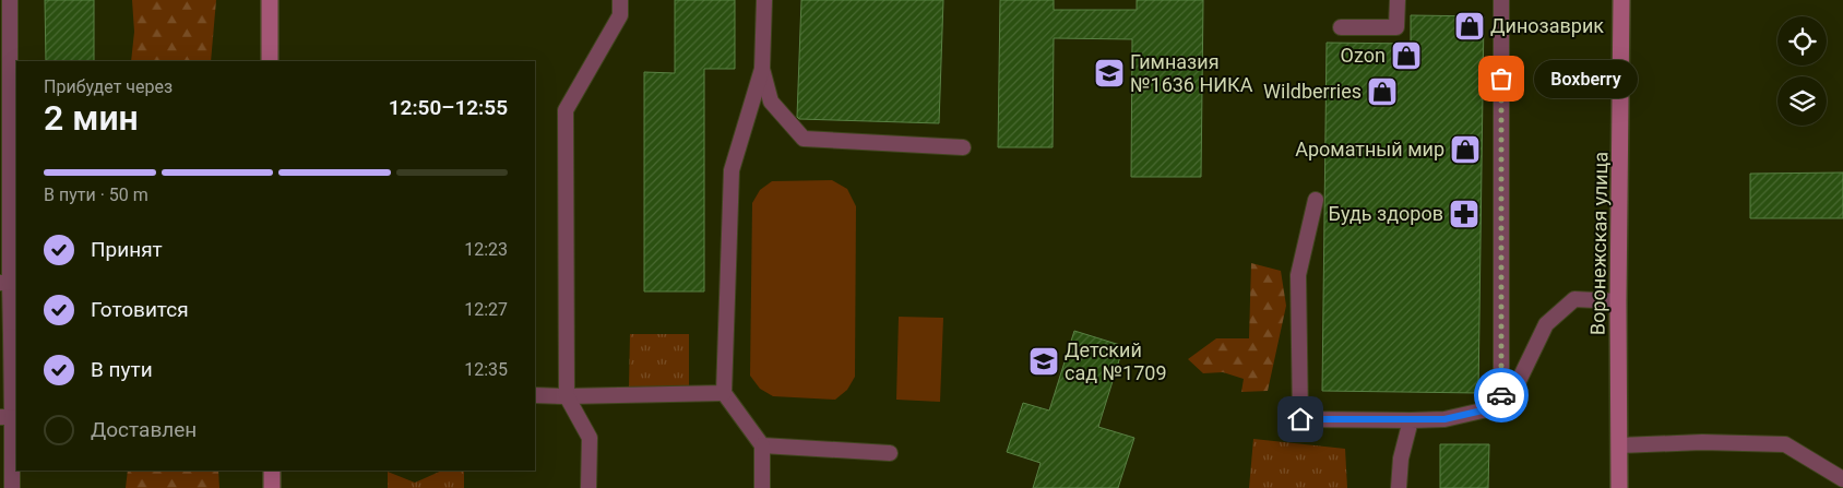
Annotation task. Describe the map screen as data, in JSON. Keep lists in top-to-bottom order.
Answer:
{
  "streets": {
    "street": ["Воронежская улица"]
  },
  "places": {
    "shop": [
      "Динозаврик",
      "Ozon",
      "Wildberries",
      "Ароматный мир"
    ],
    "school or university": ["Гимназия №1636 НИКА", "Детский сад №1709"],
    "other": ["Boxberry"],
    "pharmacy": ["Будь здоров"]
  },
  "page": {
    "bubble": "Boxberry",
    "heading": ["2 мин", "Прибудет через", "12:50–12:55"],
    "bar": "В пути · 50 m",
    "list": [
      ["Принят", "12:23"],
      ["Готовится", "12:27"],
      ["В пути", "12:35"],
      "Доставлен"
    ]
  }
}
